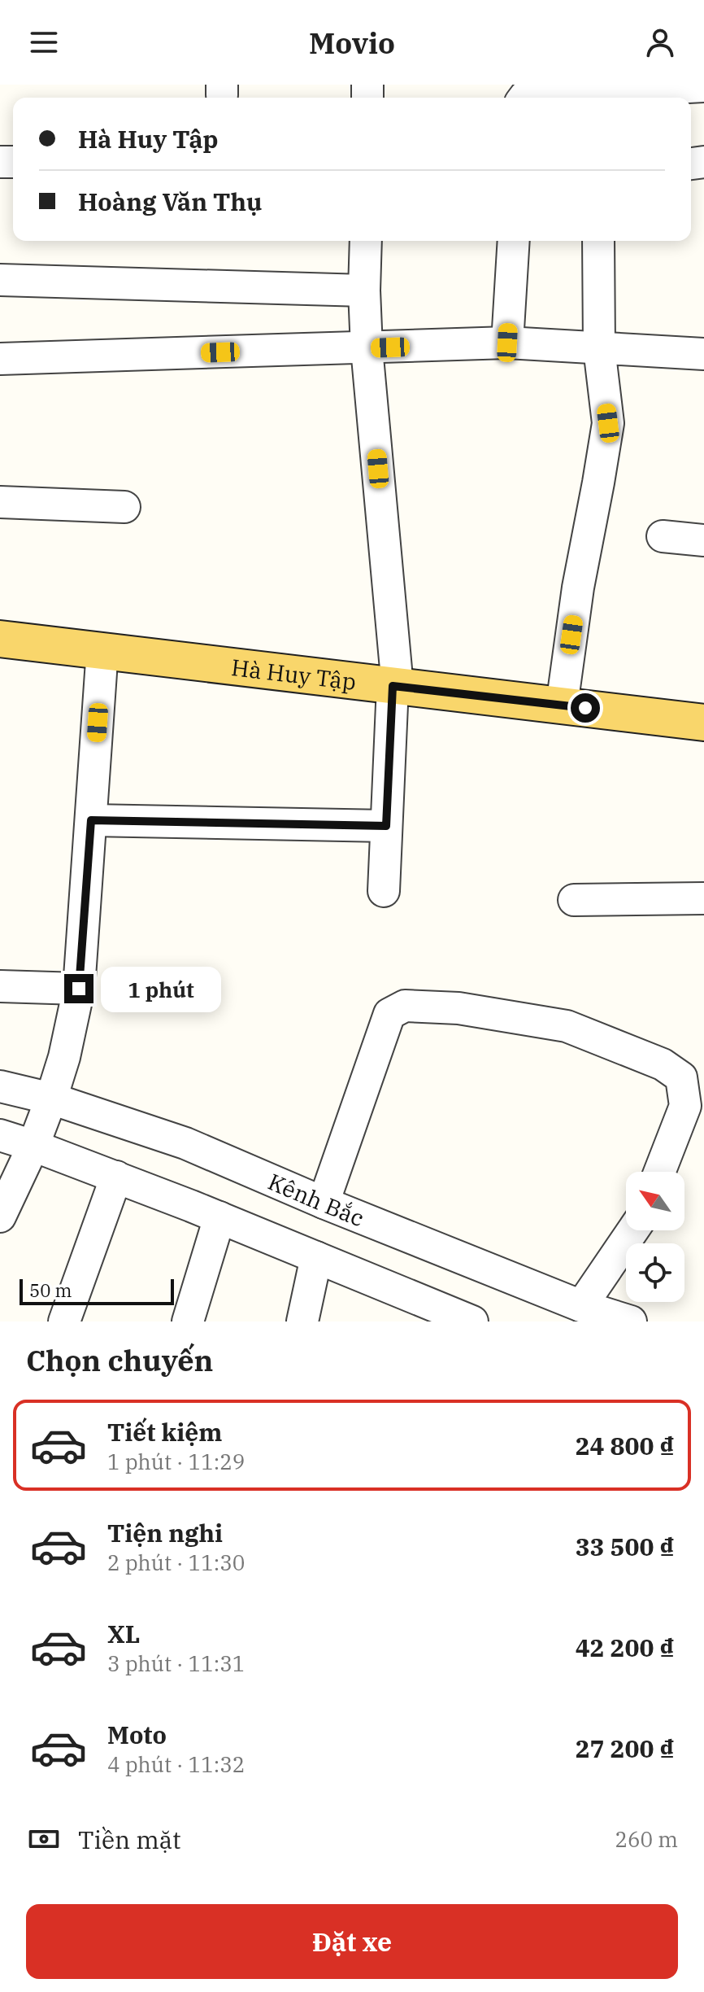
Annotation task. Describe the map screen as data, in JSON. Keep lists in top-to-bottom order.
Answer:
{
  "streets": {
    "main road": ["Hà Huy Tập"],
    "street": ["Kênh Bắc"]
  },
  "scale_bar": "50 m",
  "north": "top left",
  "page": {
    "header": "Movio",
    "banner": ["Hà Huy Tập", "Hoàng Văn Thụ"],
    "bubble": "1 phút",
    "scale": "50 m",
    "heading": "Chọn chuyến",
    "list": [
      {
        "name": "Tiết kiệm",
        "note": "1 phút · 11:29",
        "value": "24 800 ₫"
      },
      {
        "name": "Tiện nghi",
        "note": "2 phút · 11:30",
        "value": "33 500 ₫"
      },
      {
        "name": "XL",
        "note": "3 phút · 11:31",
        "value": "42 200 ₫"
      },
      {
        "name": "Moto",
        "note": "4 phút · 11:32",
        "value": "27 200 ₫"
      }
    ],
    "pay": ["Tiền mặt", "260 m"],
    "buttons": "Đặt xe"
  }
}
